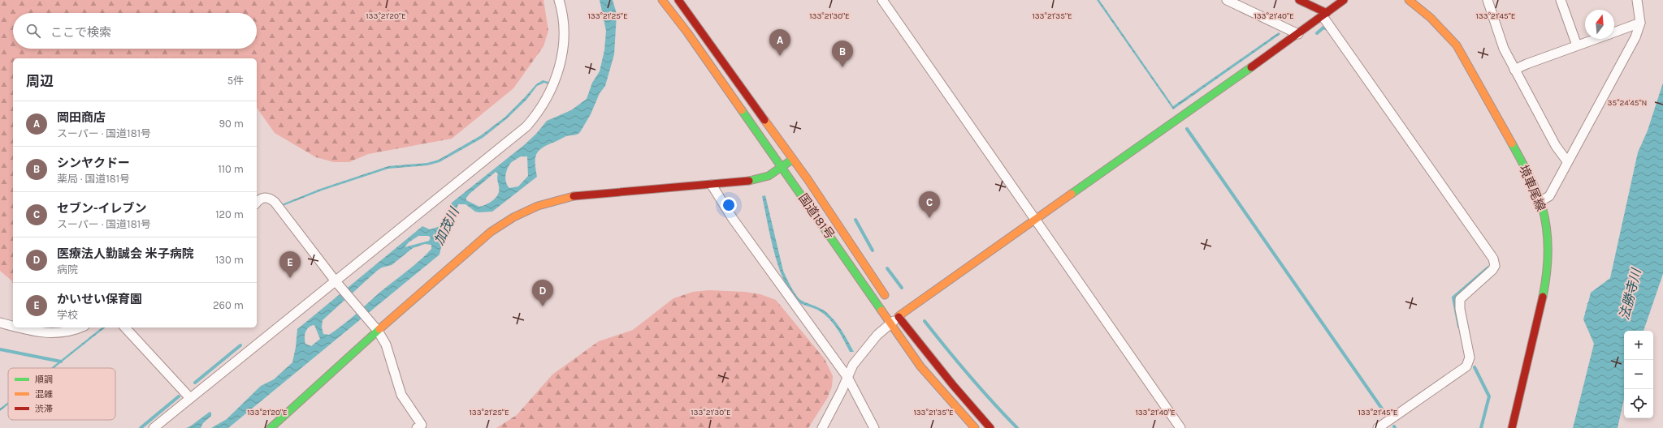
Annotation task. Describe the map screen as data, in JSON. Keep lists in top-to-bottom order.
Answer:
{
  "streets": {
    "main road": ["境車尾線", "国道181号"]
  },
  "water": ["加茂川", "法勝寺川"],
  "legend": ["順調", "混雑", "渋滞"],
  "north": "top",
  "page": {
    "search": "ここで検索",
    "pins": [
      "A",
      "B",
      "C",
      "E",
      "D"
    ],
    "heading": ["周辺", "5件"],
    "list": [
      {
        "mark": "A",
        "name": "岡田商店",
        "note": "スーパー · 国道181号",
        "value": "90 m"
      },
      {
        "mark": "B",
        "name": "シンヤクドー",
        "note": "薬局 · 国道181号",
        "value": "110 m"
      },
      {
        "mark": "C",
        "name": "セブン-イレブン",
        "note": "スーパー · 国道181号",
        "value": "120 m"
      },
      {
        "mark": "D",
        "name": "医療法人勤誠会 米子病院",
        "note": "病院",
        "value": "130 m"
      },
      {
        "mark": "E",
        "name": "かいせい保育園",
        "note": "学校",
        "value": "260 m"
      }
    ],
    "map_buttons": ["+", "−"]
  },
  "coordinates": [
    "133°21'20\"E",
    "133°21'25\"E",
    "133°21'30\"E",
    "133°21'35\"E",
    "133°21'40\"E",
    "133°21'45\"E",
    "35°24'45\"N"
  ]
}
